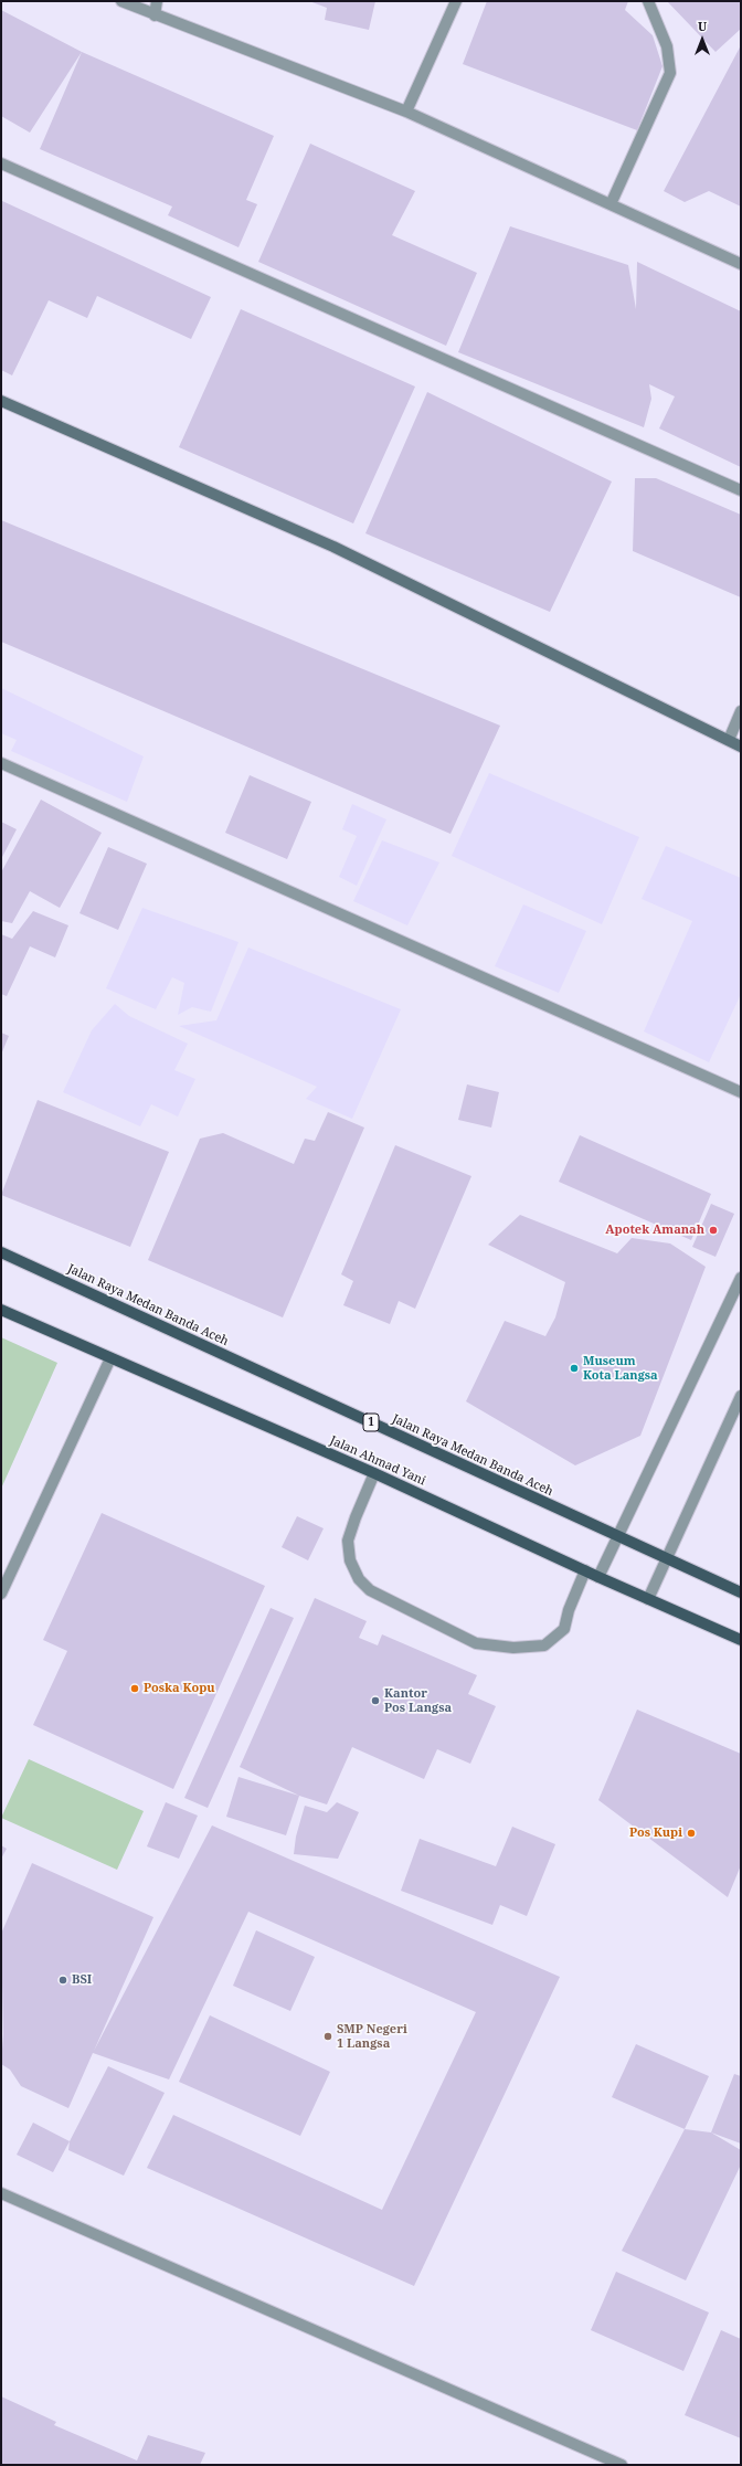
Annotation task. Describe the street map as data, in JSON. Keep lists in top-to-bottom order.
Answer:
{
  "streets": {
    "main road": ["Jalan Raya Medan Banda Aceh", "1", "Jalan Ahmad Yani"]
  },
  "places": [
    "Apotek Amanah",
    "Museum Kota Langsa",
    "Poska Kopu",
    "Kantor Pos Langsa",
    "Pos Kupi",
    "BSI",
    "SMP Negeri 1 Langsa"
  ],
  "north": "top"
}
